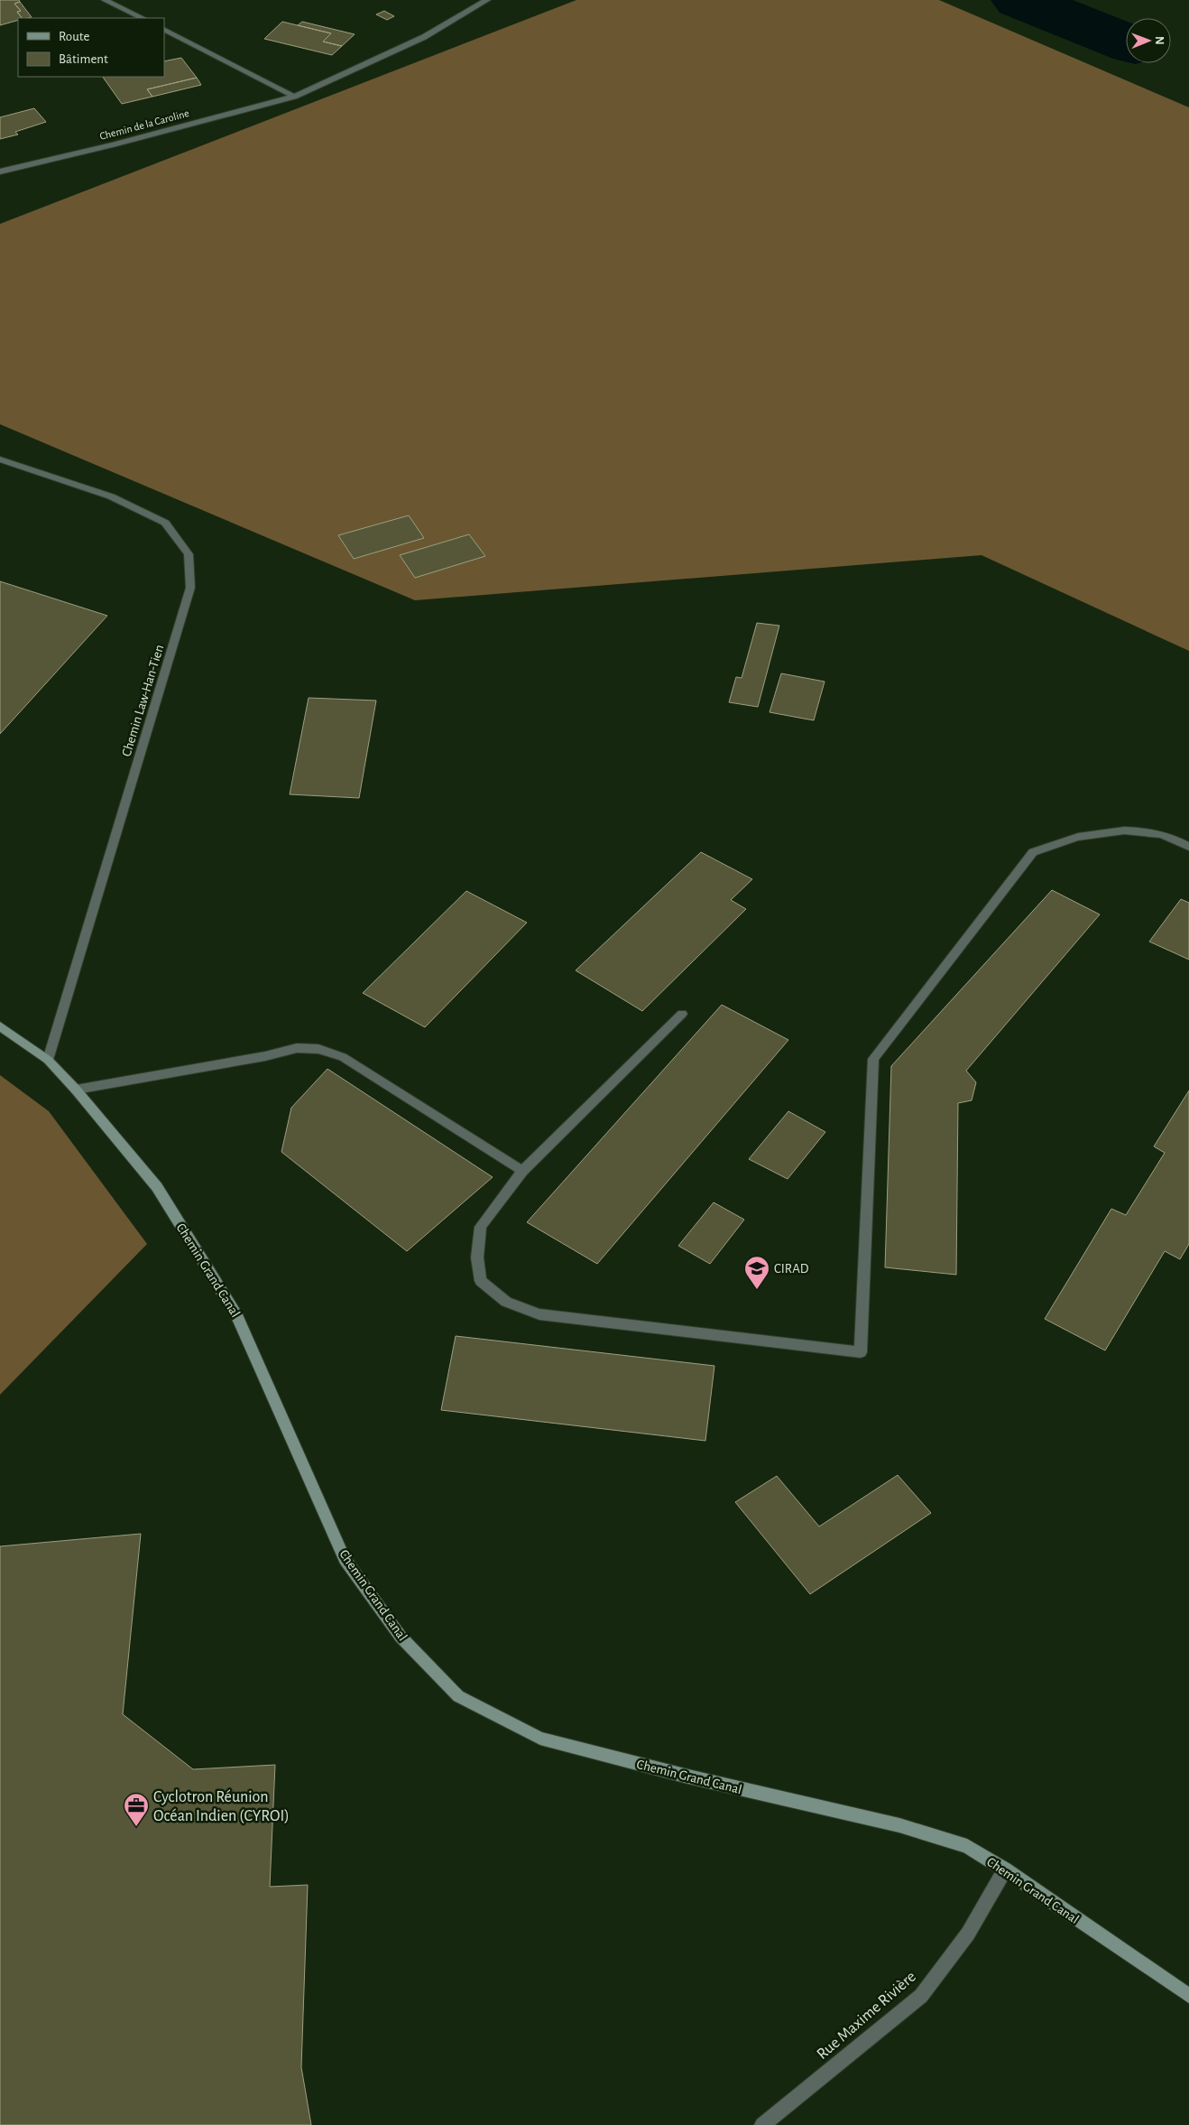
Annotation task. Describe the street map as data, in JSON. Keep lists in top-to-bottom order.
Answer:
{
  "streets": {
    "street": [
      "Chemin de la Caroline",
      "Chemin Law-Han-Tien",
      "Chemin Grand Canal",
      "Rue Maxime Rivière"
    ]
  },
  "crossings": [
    ["Chemin Law-Han-Tien", "Chemin Grand Canal"],
    ["Chemin Grand Canal", "Rue Maxime Rivière"]
  ],
  "places": {
    "school or university": ["CIRAD"],
    "office": ["Cyclotron Réunion Océan Indien (CYROI)"]
  },
  "legend": ["Route", "Bâtiment"],
  "north": "right"
}
